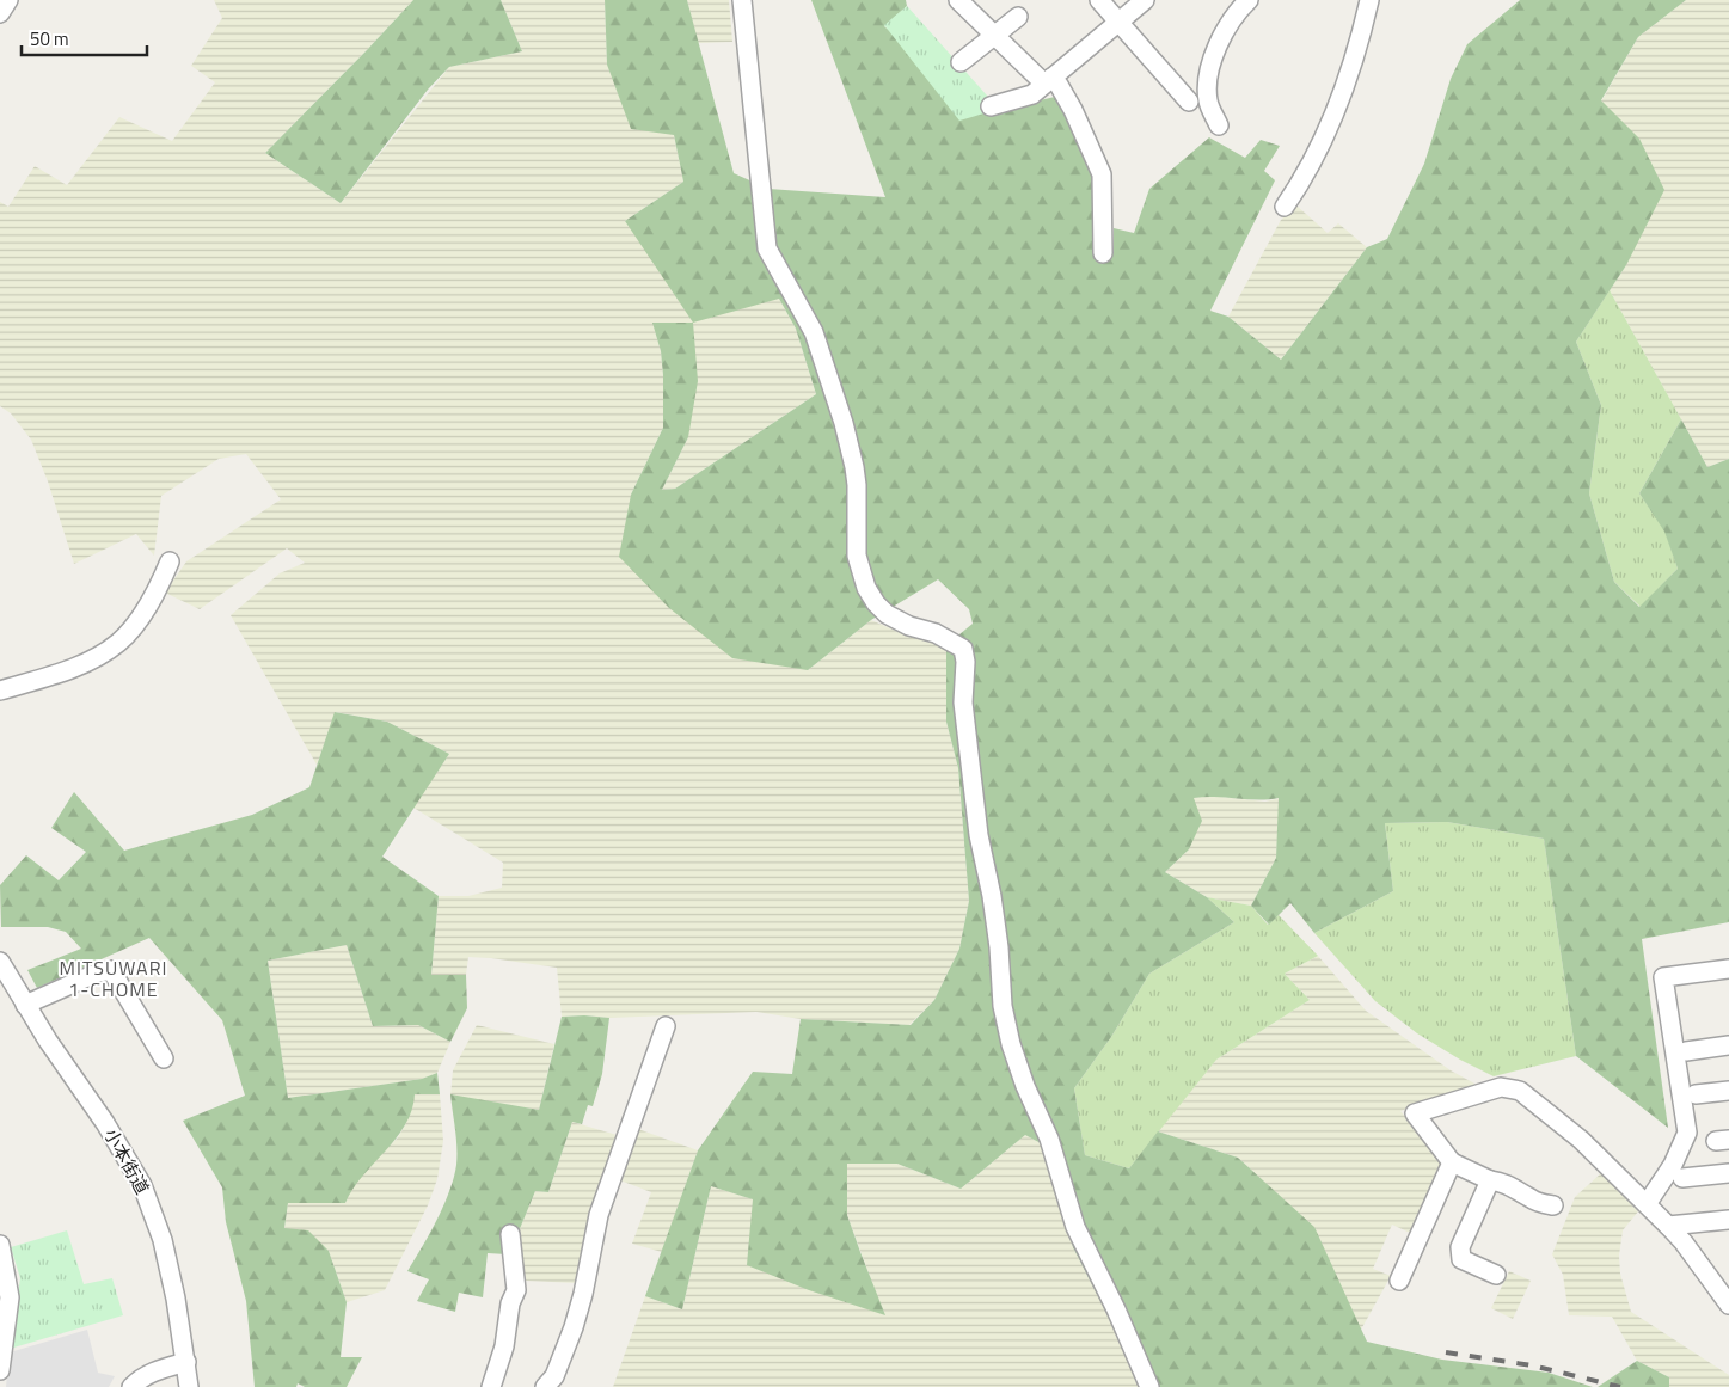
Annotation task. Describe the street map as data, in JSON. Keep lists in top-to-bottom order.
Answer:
{
  "streets": {
    "street": ["小本街道"]
  },
  "districts": ["MITSUWARI 1-CHOME"],
  "scale_bar": "50 m"
}
